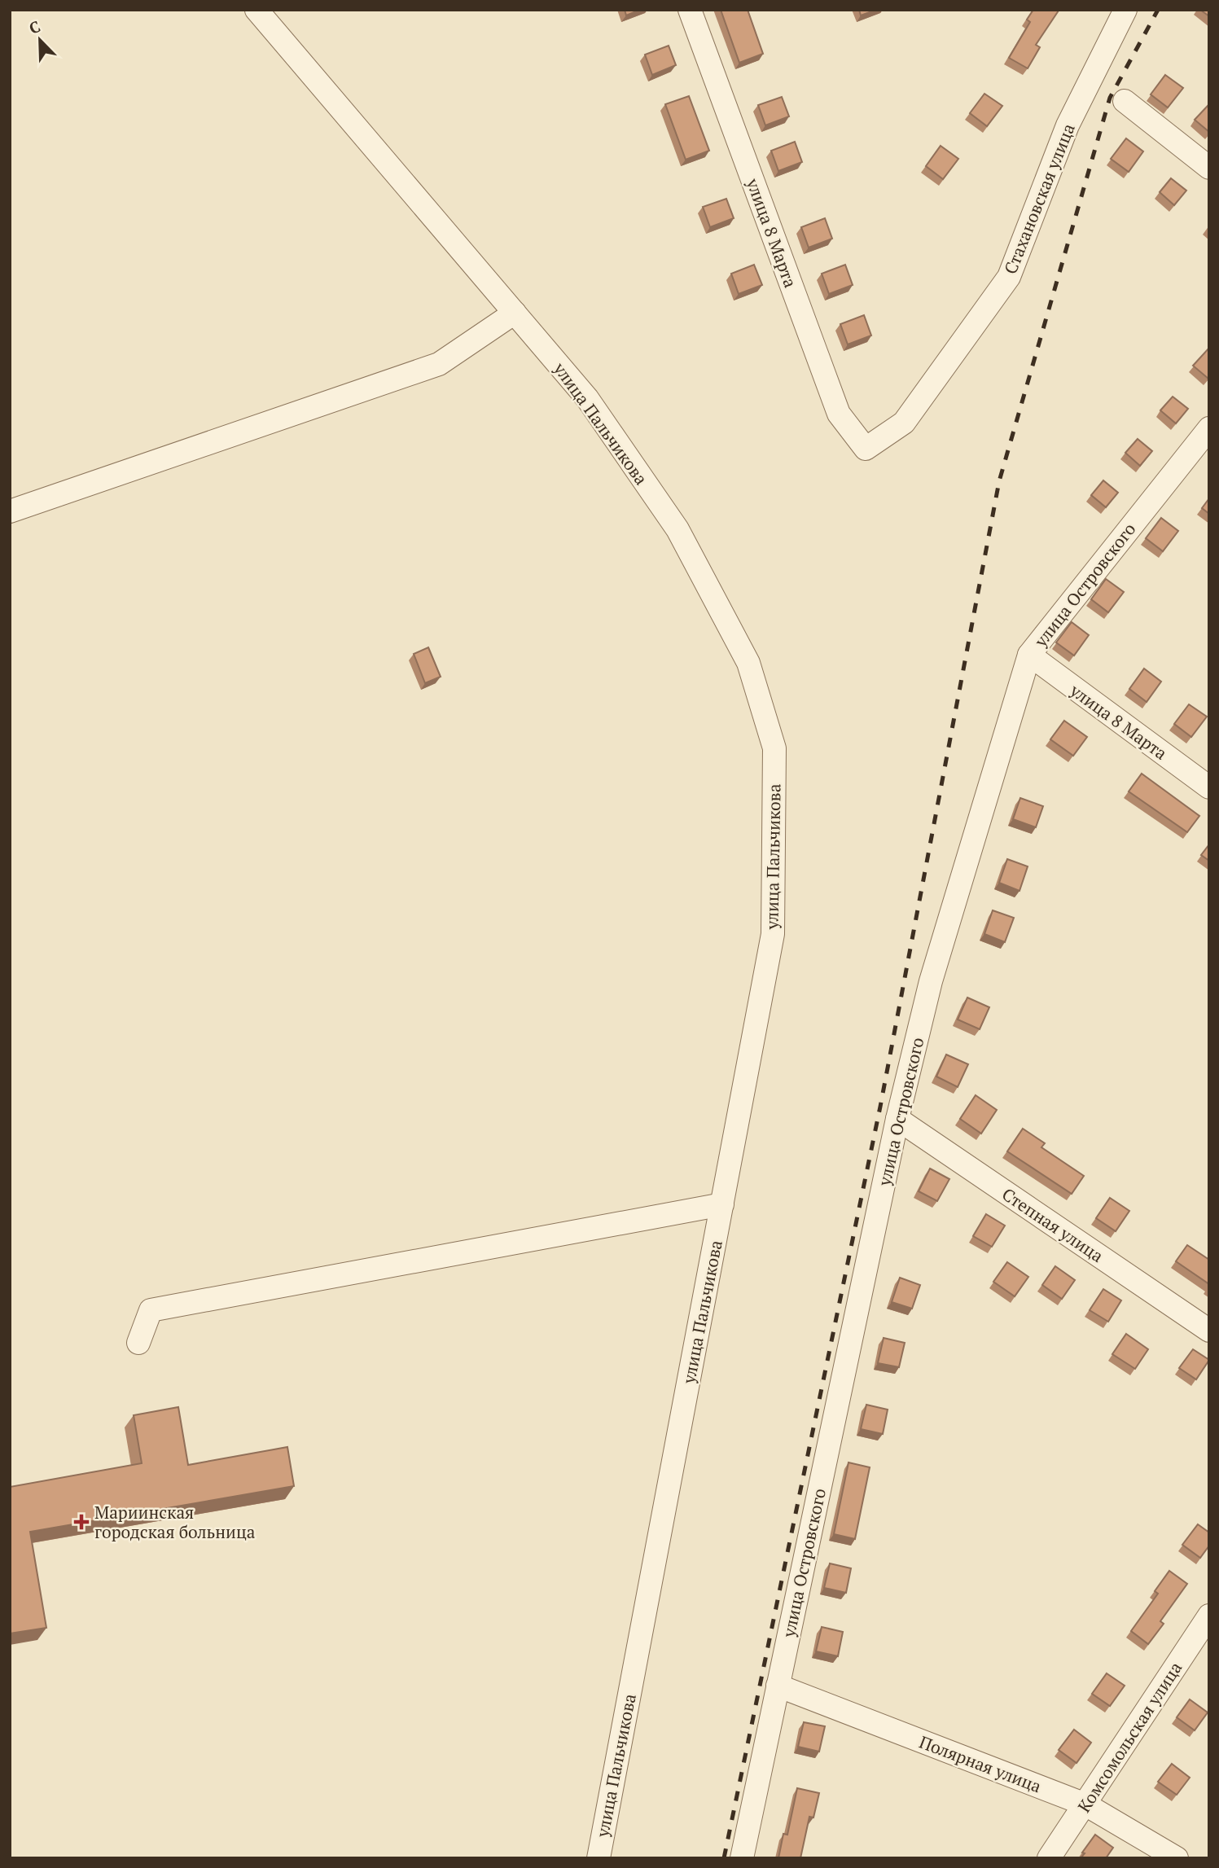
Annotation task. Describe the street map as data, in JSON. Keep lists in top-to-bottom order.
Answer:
{
  "streets": {
    "street": [
      "Стахановская улица",
      "улица 8 Марта",
      "улица Пальчикова",
      "улица Островского",
      "Степная улица",
      "Комсомольская улица",
      "Полярная улица"
    ]
  },
  "crossings": [
    ["Стахановская улица", "улица 8 Марта"],
    ["улица 8 Марта", "улица Островского"],
    ["улица Островского", "Степная улица"],
    ["улица Островского", "Полярная улица"],
    ["Комсомольская улица", "Полярная улица"]
  ],
  "places": {
    "health": ["Мариинская городская больница"]
  },
  "north": "top left"
}
